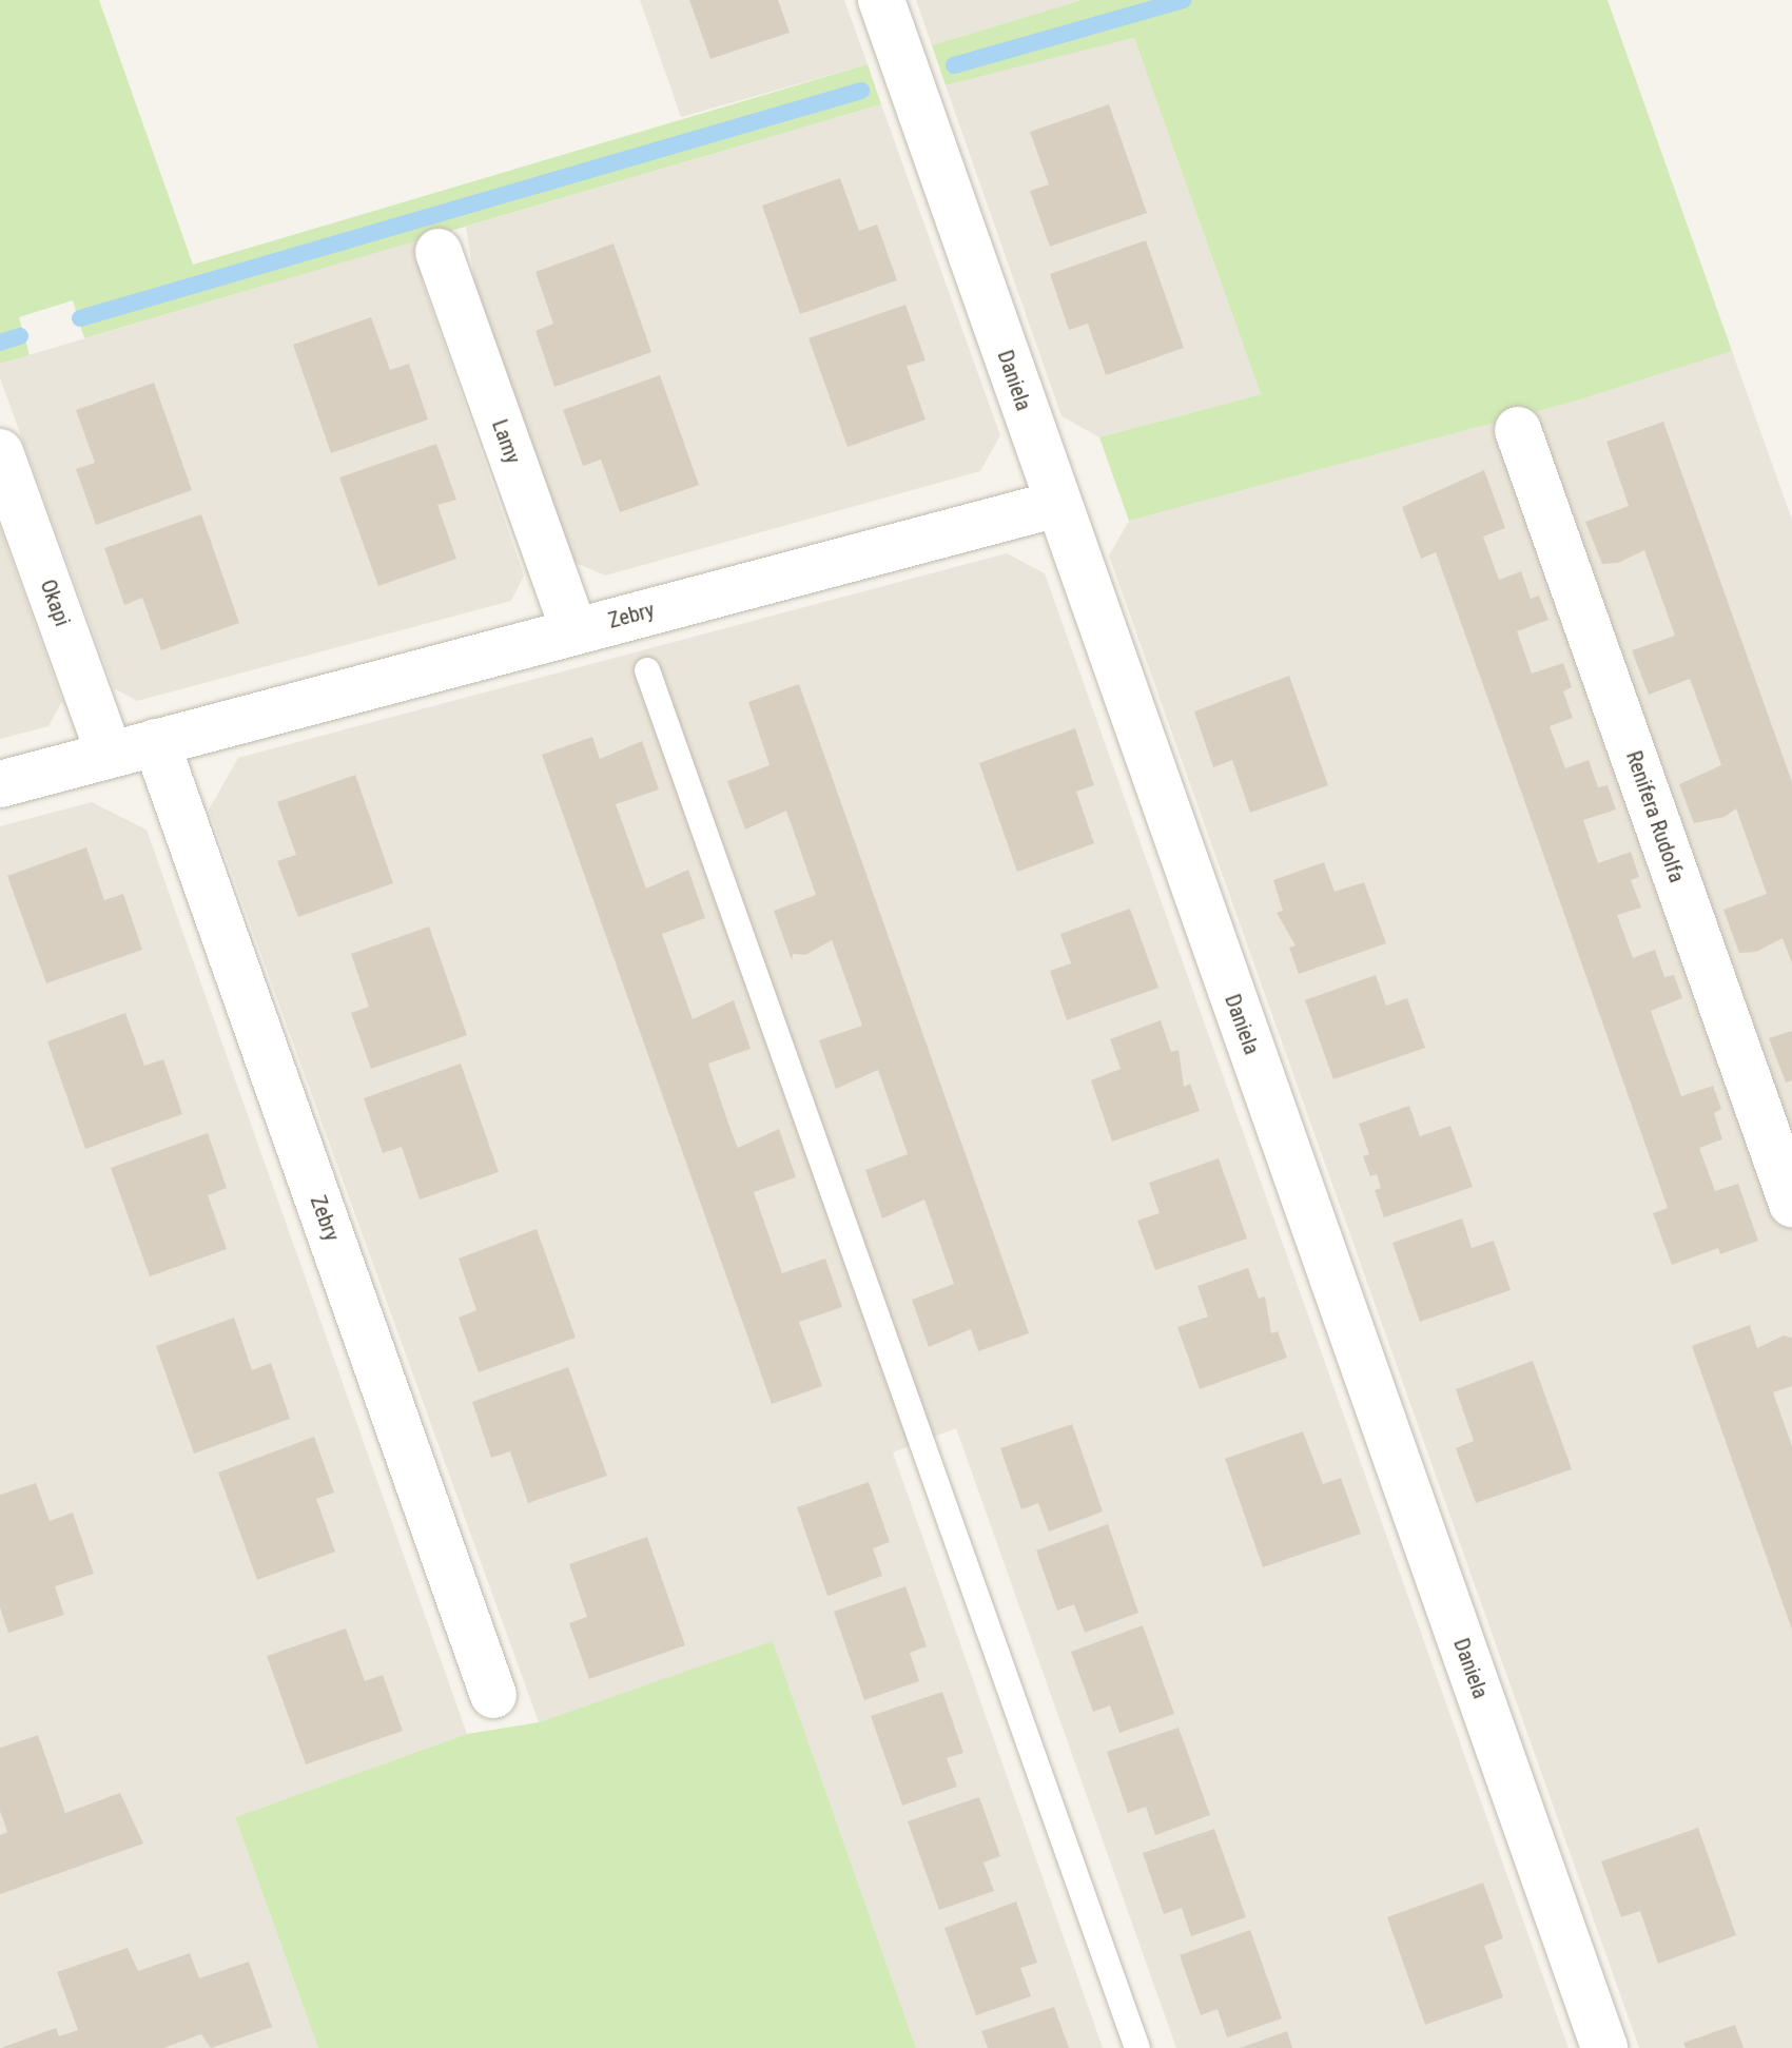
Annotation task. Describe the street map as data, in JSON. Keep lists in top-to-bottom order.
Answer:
{
  "streets": {
    "street": [
      "Daniela",
      "Lamy",
      "Okapi",
      "Zebry",
      "Renifera Rudolfa"
    ]
  },
  "crossings": [
    ["Daniela", "Zebry"],
    ["Lamy", "Zebry"],
    ["Okapi", "Zebry"]
  ]
}
